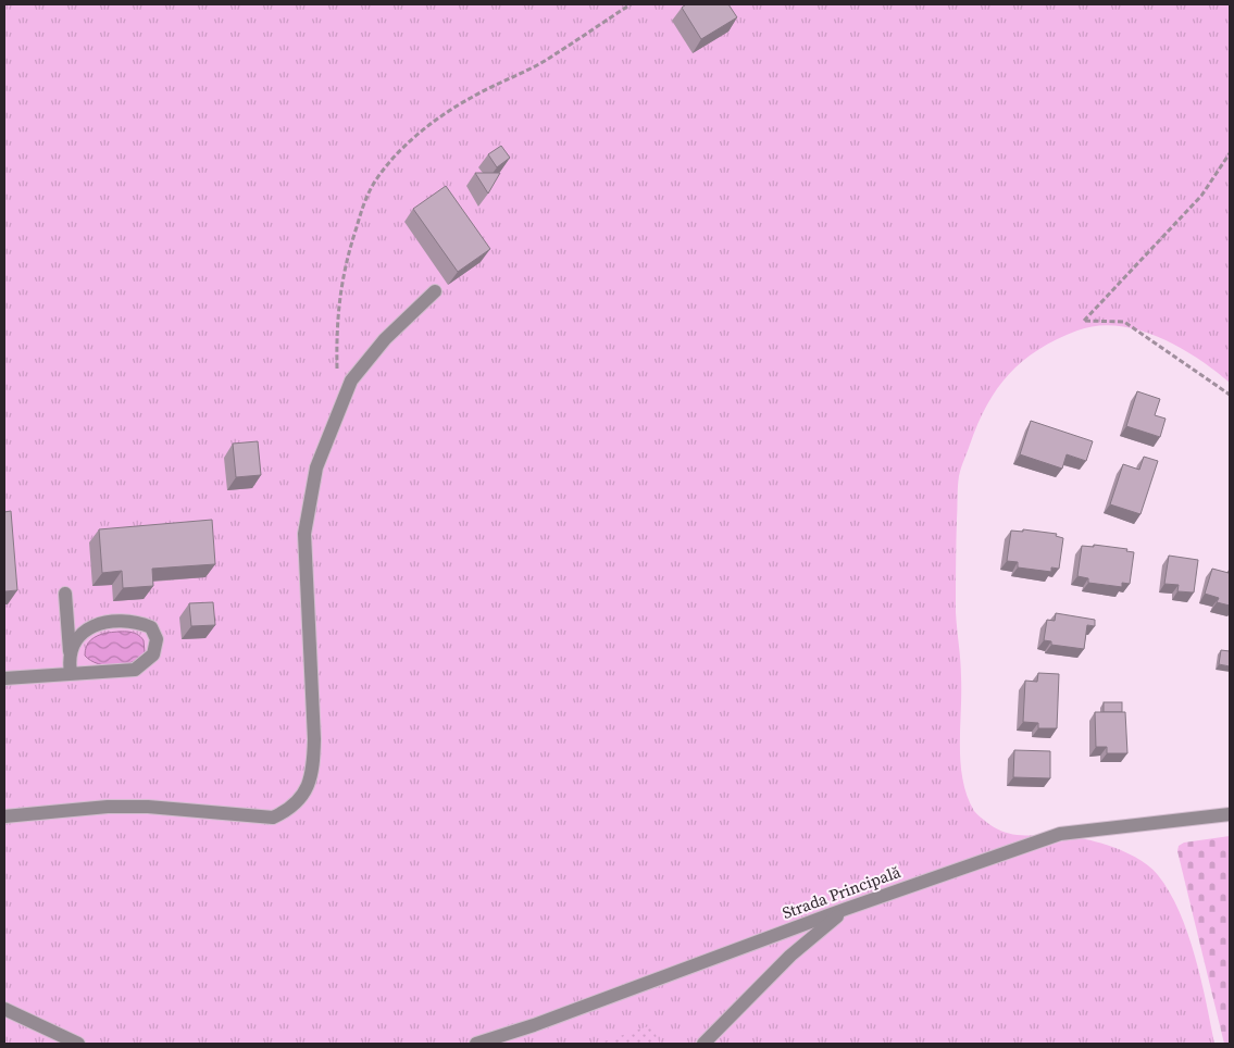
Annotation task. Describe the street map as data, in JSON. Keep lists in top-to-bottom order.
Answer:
{
  "streets": {
    "street": ["Strada Principală"]
  }
}
